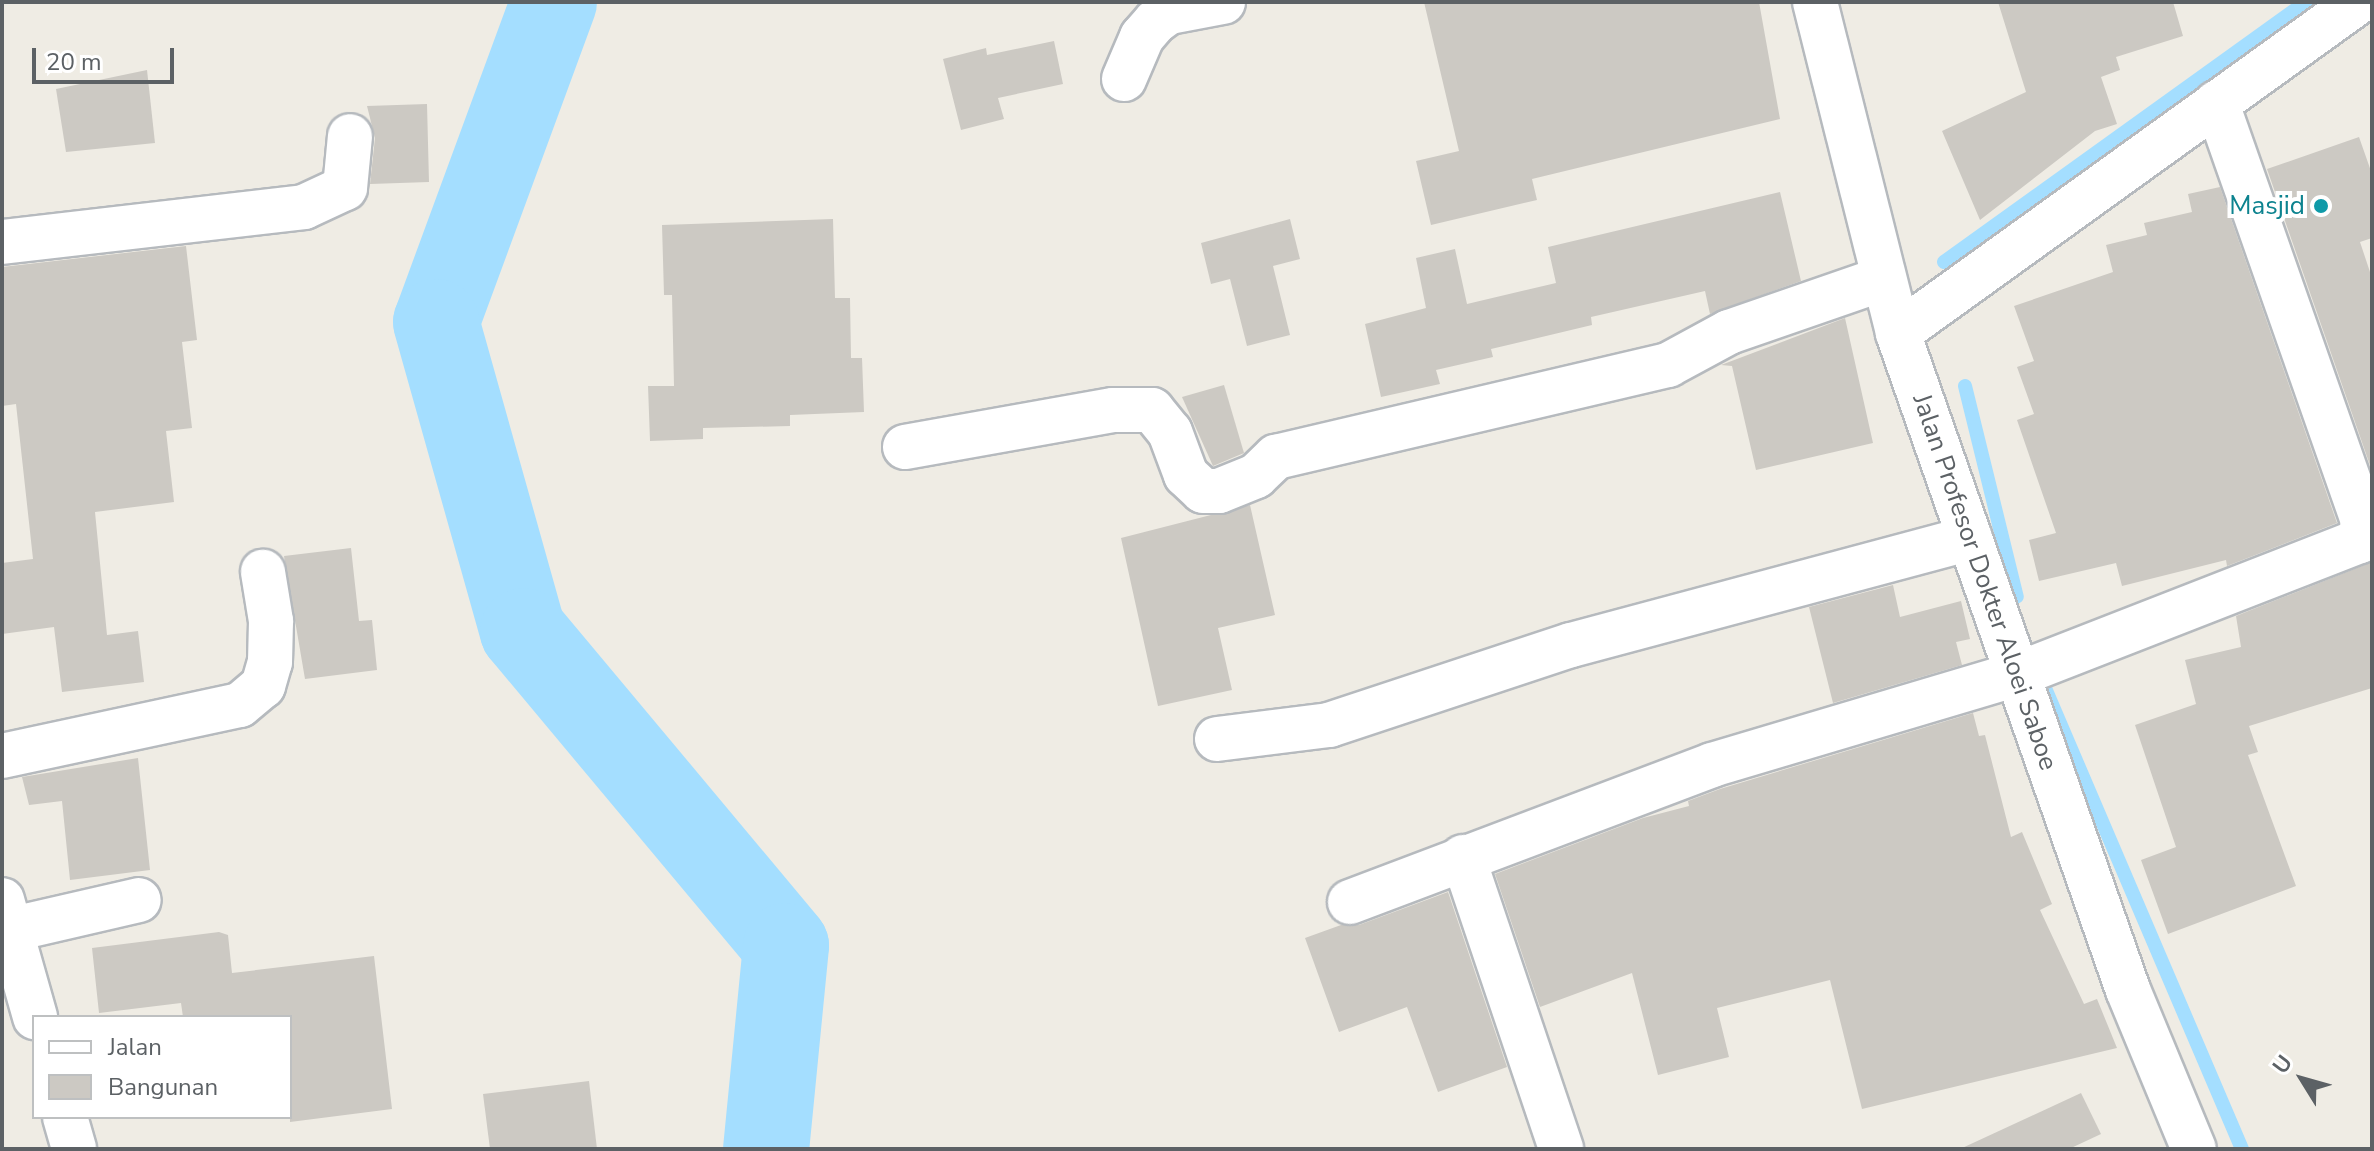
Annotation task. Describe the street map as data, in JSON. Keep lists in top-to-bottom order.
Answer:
{
  "streets": {
    "street": ["Jalan Profesor Dokter Aloei Saboe"]
  },
  "places": ["Masjid"],
  "legend": ["Jalan", "Bangunan"],
  "scale_bar": "20 m",
  "north": "top left"
}
